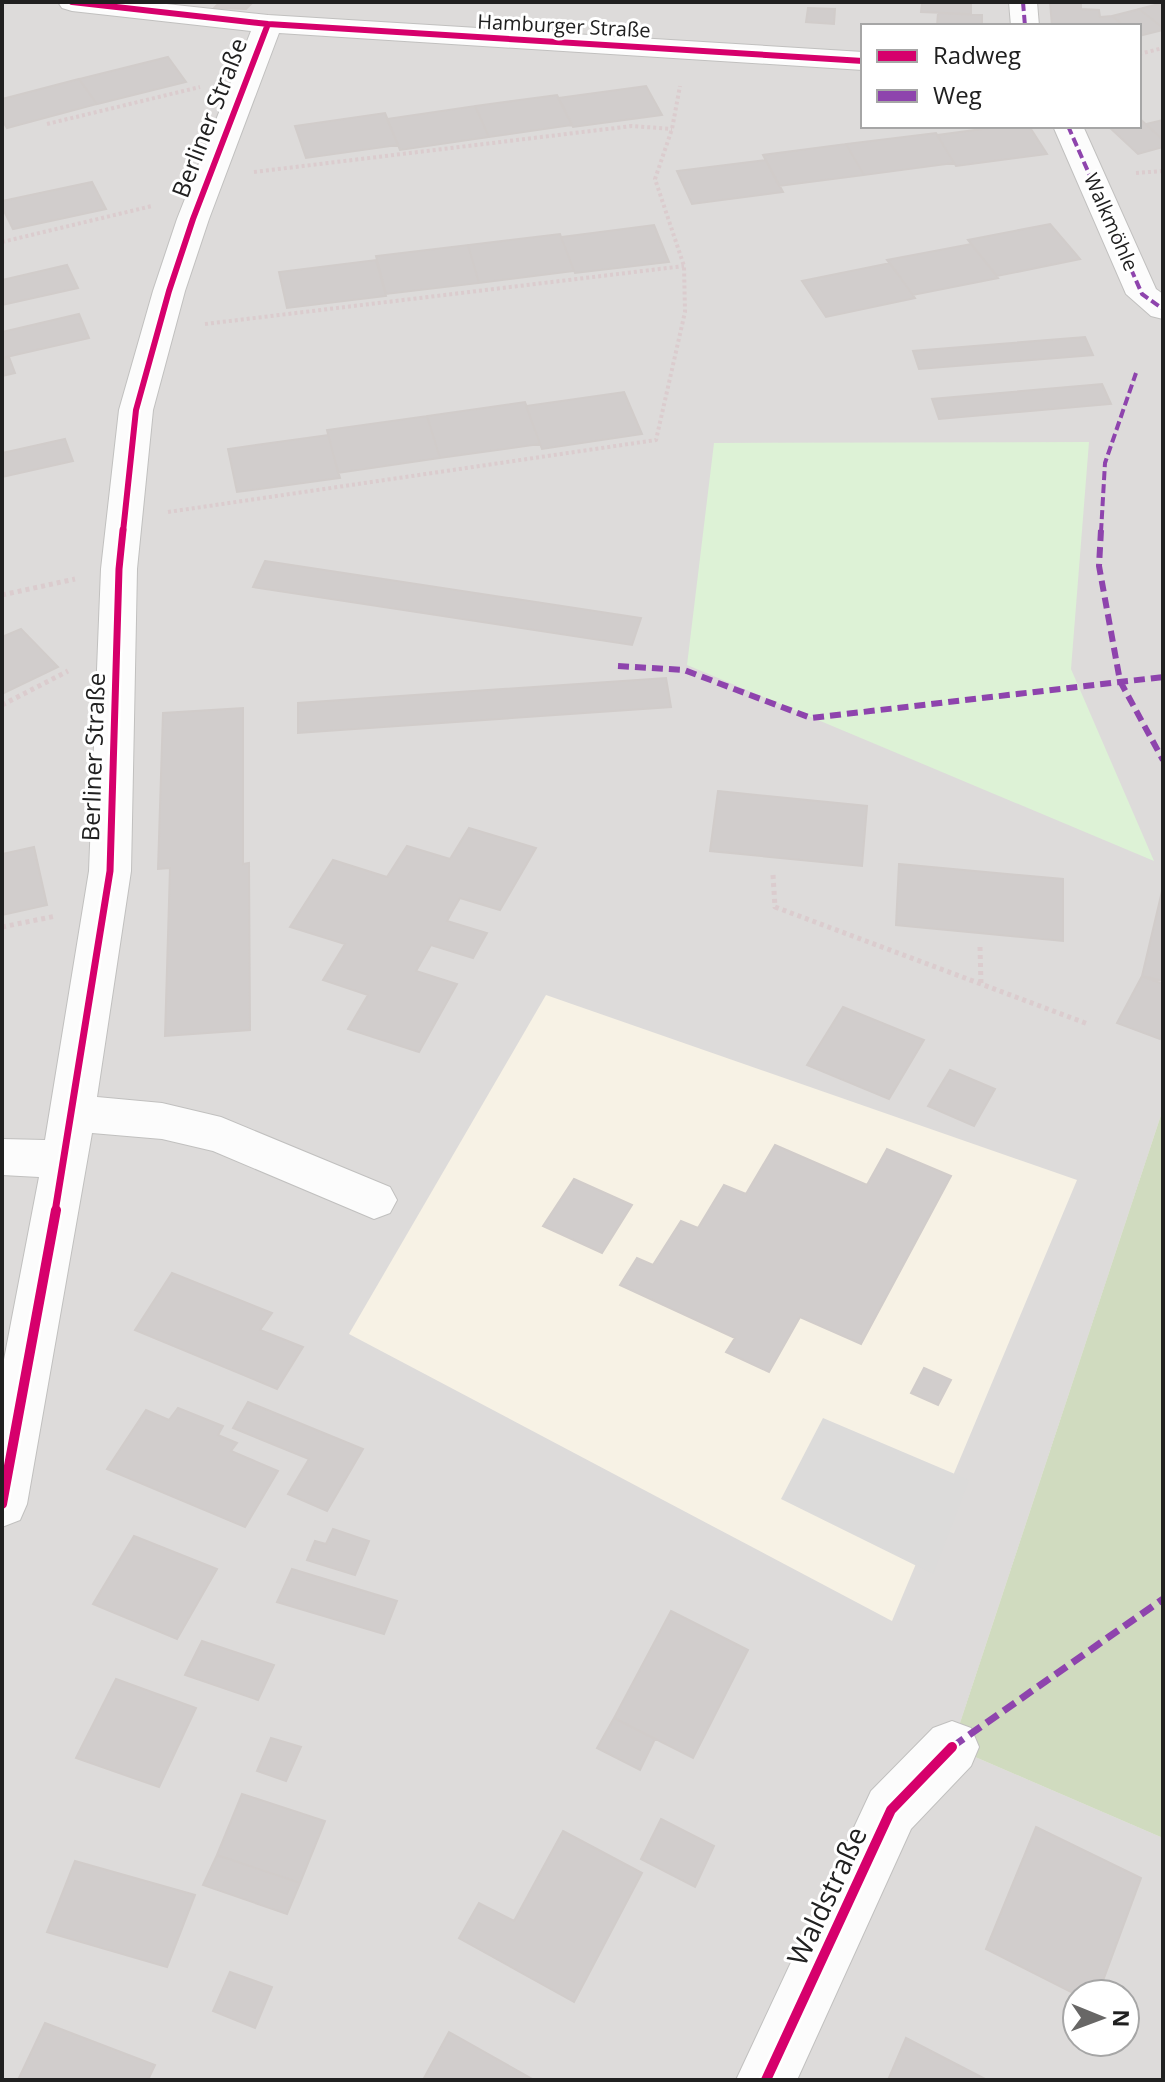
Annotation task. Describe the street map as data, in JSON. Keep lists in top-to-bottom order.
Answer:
{
  "streets": {
    "street": [
      "Hamburger Straße",
      "Berliner Straße",
      "Walkmöhle",
      "Waldstraße"
    ]
  },
  "crossings": [
    ["Hamburger Straße", "Berliner Straße"]
  ],
  "legend": ["Radweg", "Weg"],
  "north": "right"
}
